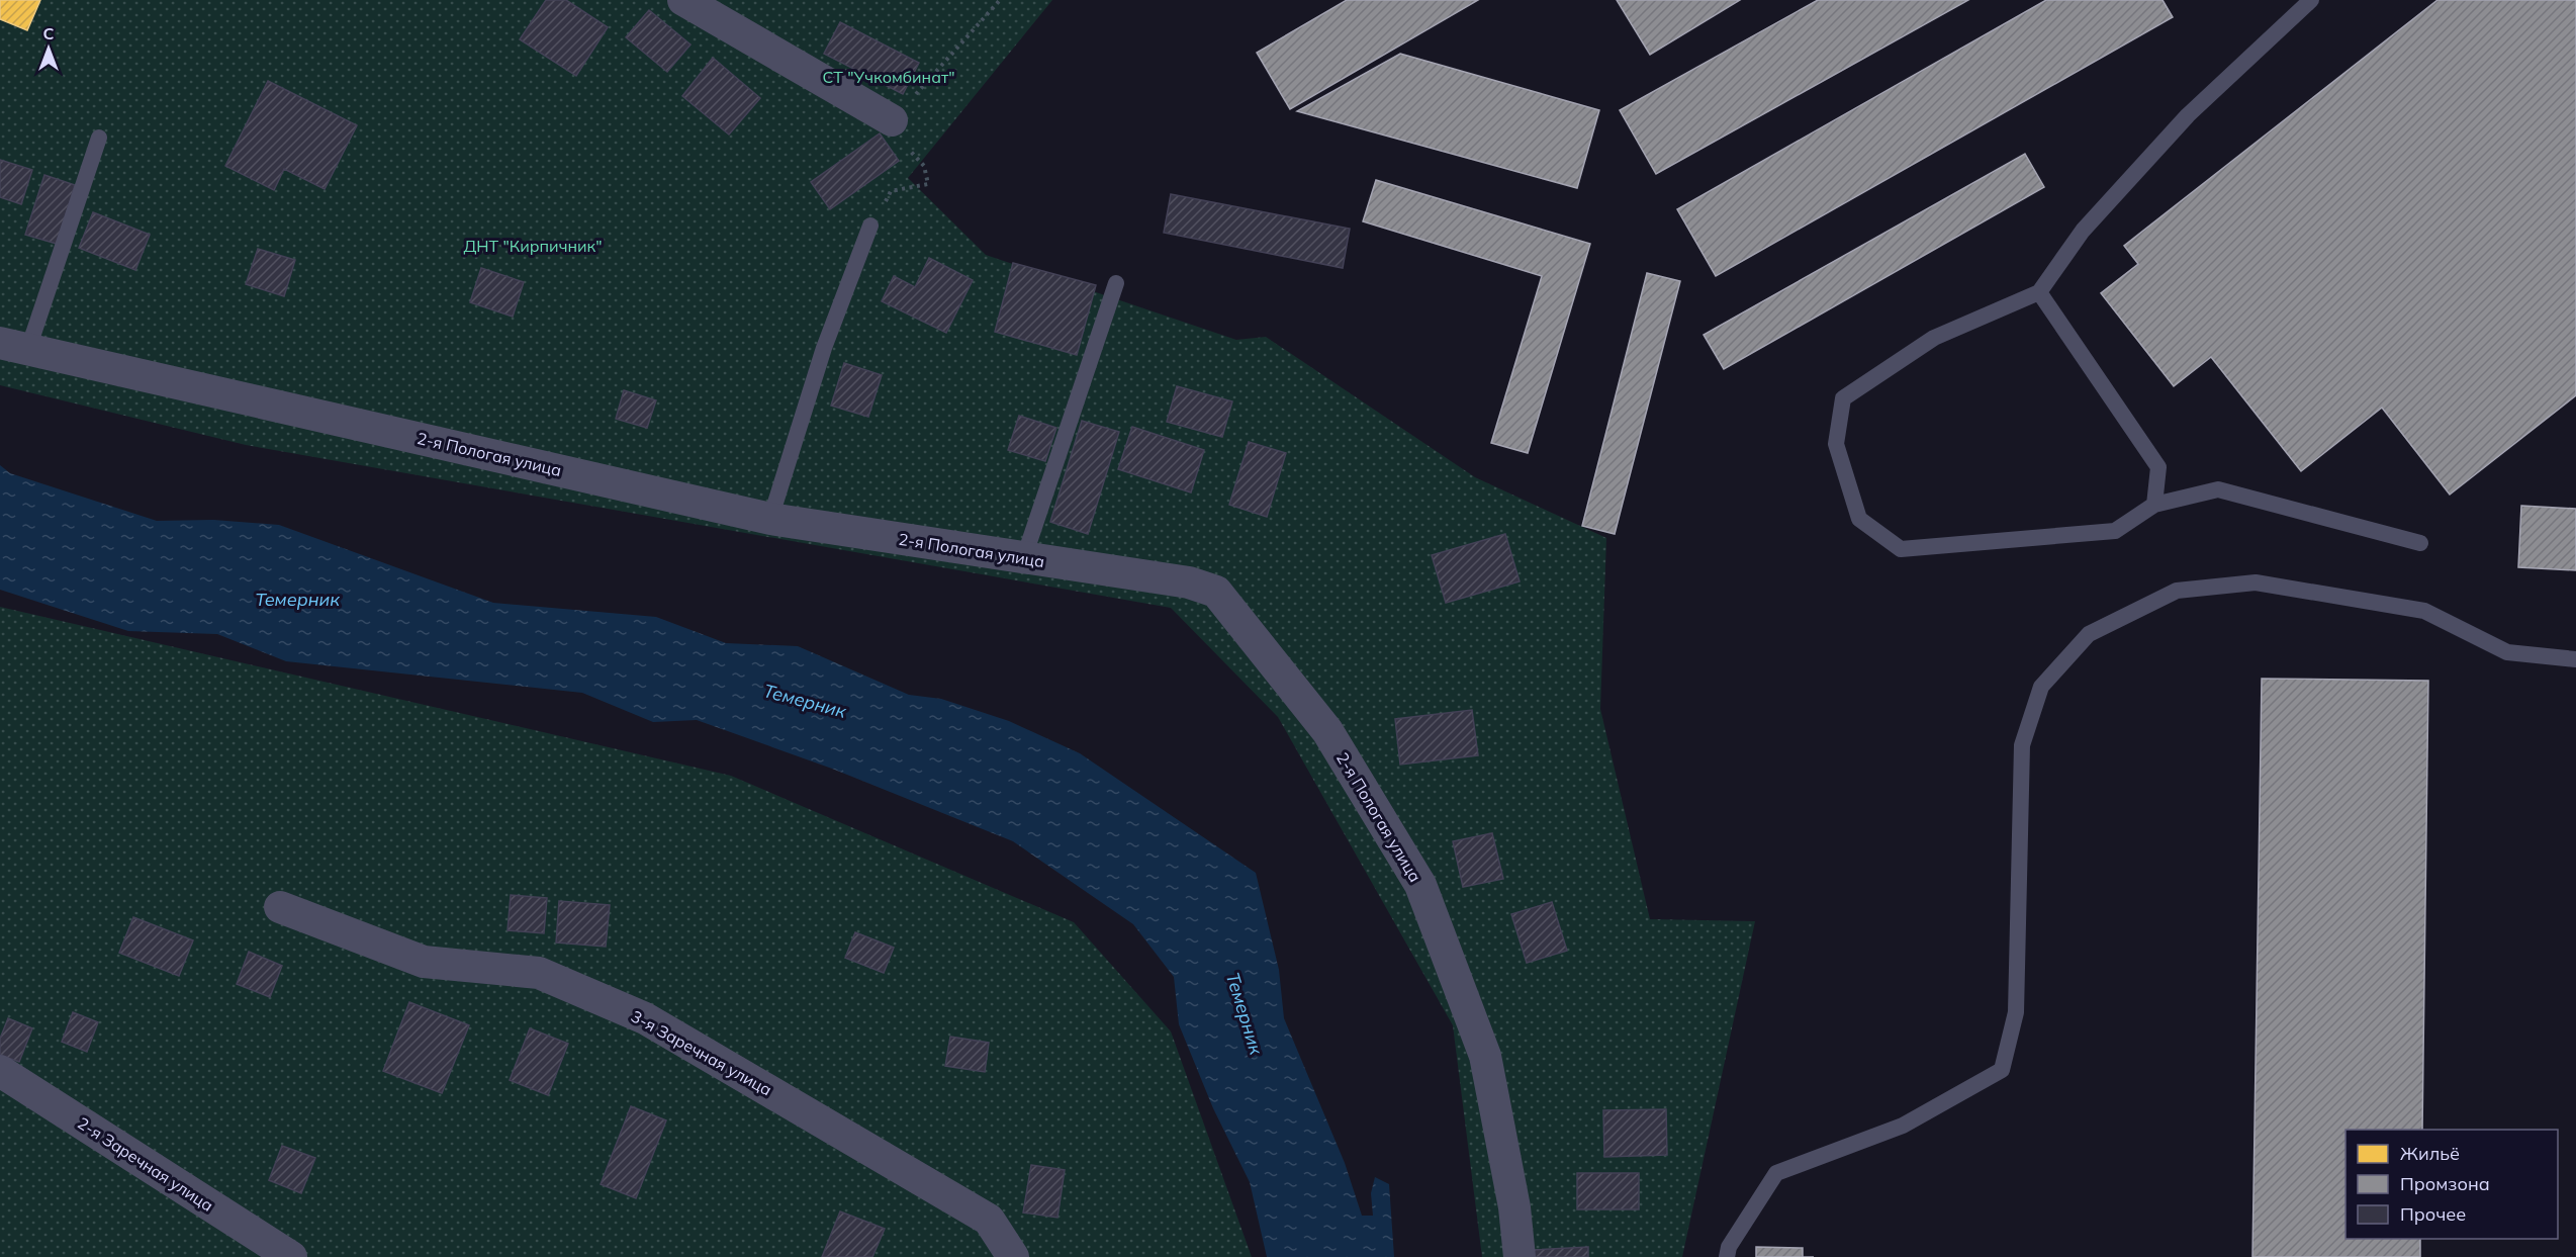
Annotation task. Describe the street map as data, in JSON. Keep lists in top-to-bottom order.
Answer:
{
  "streets": {
    "street": ["2-я Пологая улица", "3-я Заречная улица", "2-я Заречная улица"]
  },
  "water": ["Темерник"],
  "parks": ["СТ \"Учкомбинат\"", "ДНТ \"Кирпичник\""],
  "legend": ["Жильё", "Промзона", "Прочее"],
  "north": "top"
}
